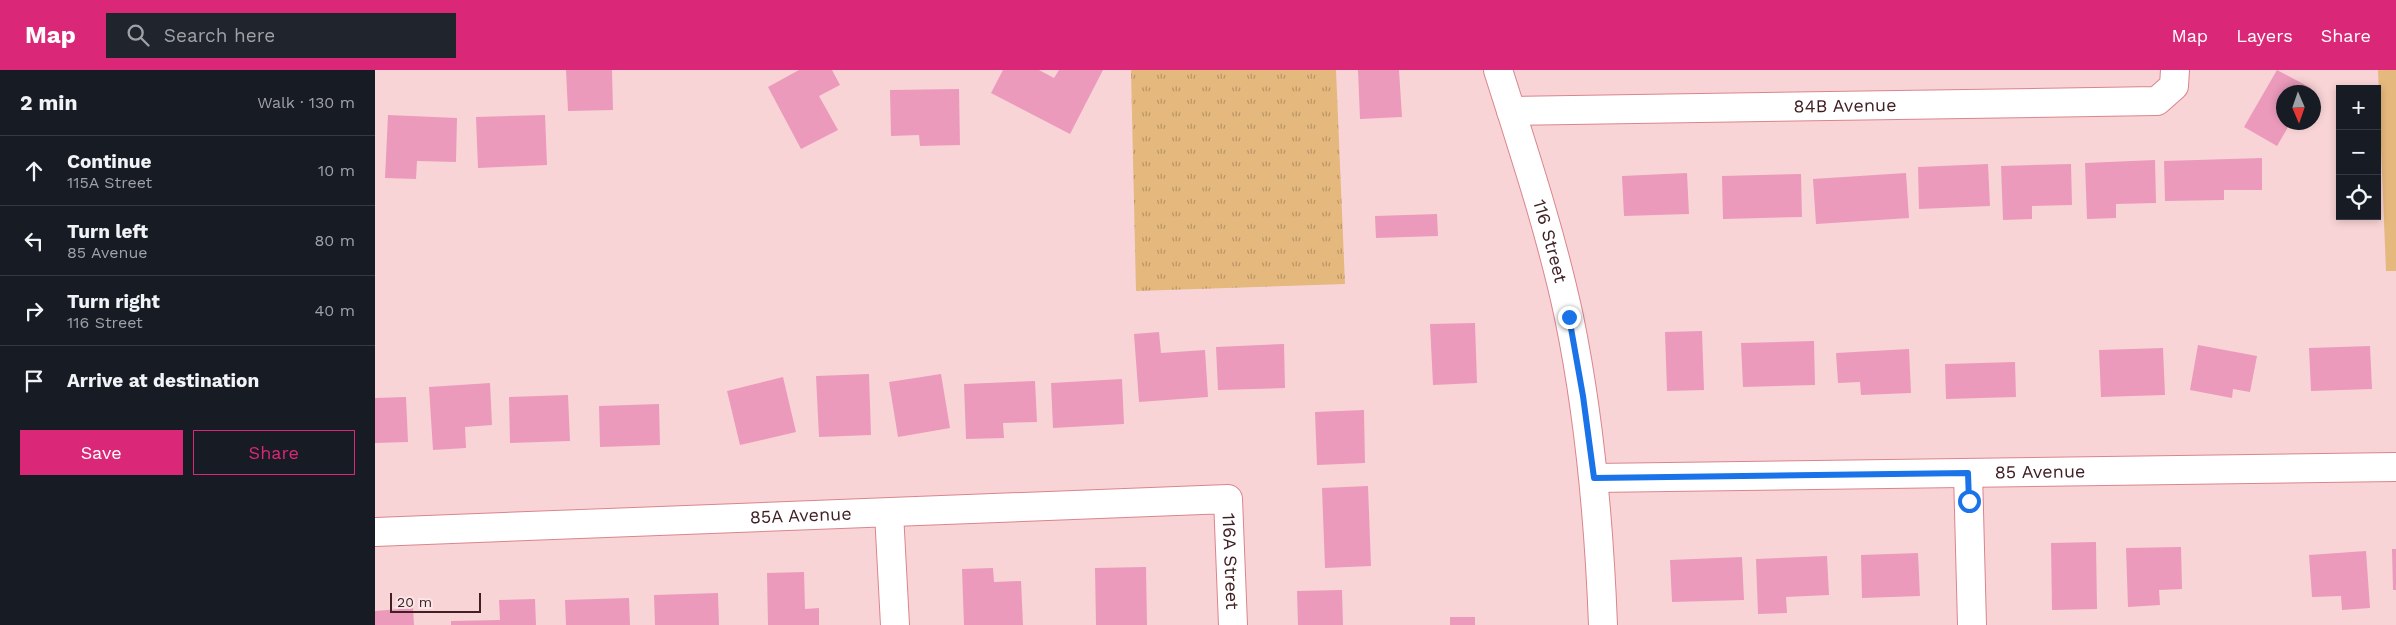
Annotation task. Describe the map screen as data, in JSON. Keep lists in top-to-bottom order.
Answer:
{
  "streets": {
    "street": [
      "84B Avenue",
      "116 Street",
      "85 Avenue",
      "85A Avenue",
      "116A Street"
    ]
  },
  "crossings": [
    ["84B Avenue", "116 Street"],
    ["116 Street", "85 Avenue"],
    ["85A Avenue", "116A Street"]
  ],
  "scale_bar": "20 m",
  "north": "bottom",
  "page": {
    "header": "Map",
    "search": "Search here",
    "nav": ["Map", "Layers", "Share"],
    "heading": ["2 min", "Walk · 130 m"],
    "map_buttons": ["+", "−"],
    "list": [
      ["Continue", "115A Street", "10 m"],
      ["Turn left", "85 Avenue", "80 m"],
      ["Turn right", "116 Street", "40 m"],
      "Arrive at destination"
    ],
    "buttons": ["Save", "Share"],
    "scale": "20 m"
  }
}
